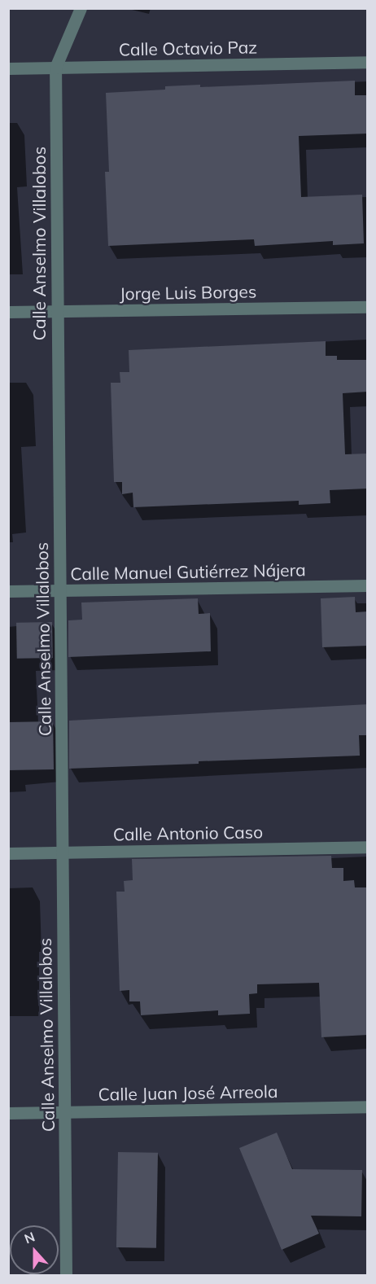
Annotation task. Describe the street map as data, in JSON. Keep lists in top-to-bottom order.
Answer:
{
  "streets": {
    "street": [
      "Calle Octavio Paz",
      "Calle Anselmo Villalobos",
      "Jorge Luis Borges",
      "Calle Manuel Gutiérrez Nájera",
      "Calle Antonio Caso",
      "Calle Juan José Arreola"
    ]
  },
  "crossings": [
    ["Calle Octavio Paz", "Calle Anselmo Villalobos"],
    ["Calle Anselmo Villalobos", "Jorge Luis Borges"],
    ["Calle Anselmo Villalobos", "Calle Manuel Gutiérrez Nájera"],
    ["Calle Anselmo Villalobos", "Calle Antonio Caso"],
    ["Calle Anselmo Villalobos", "Calle Juan José Arreola"]
  ],
  "north": "top"
}
